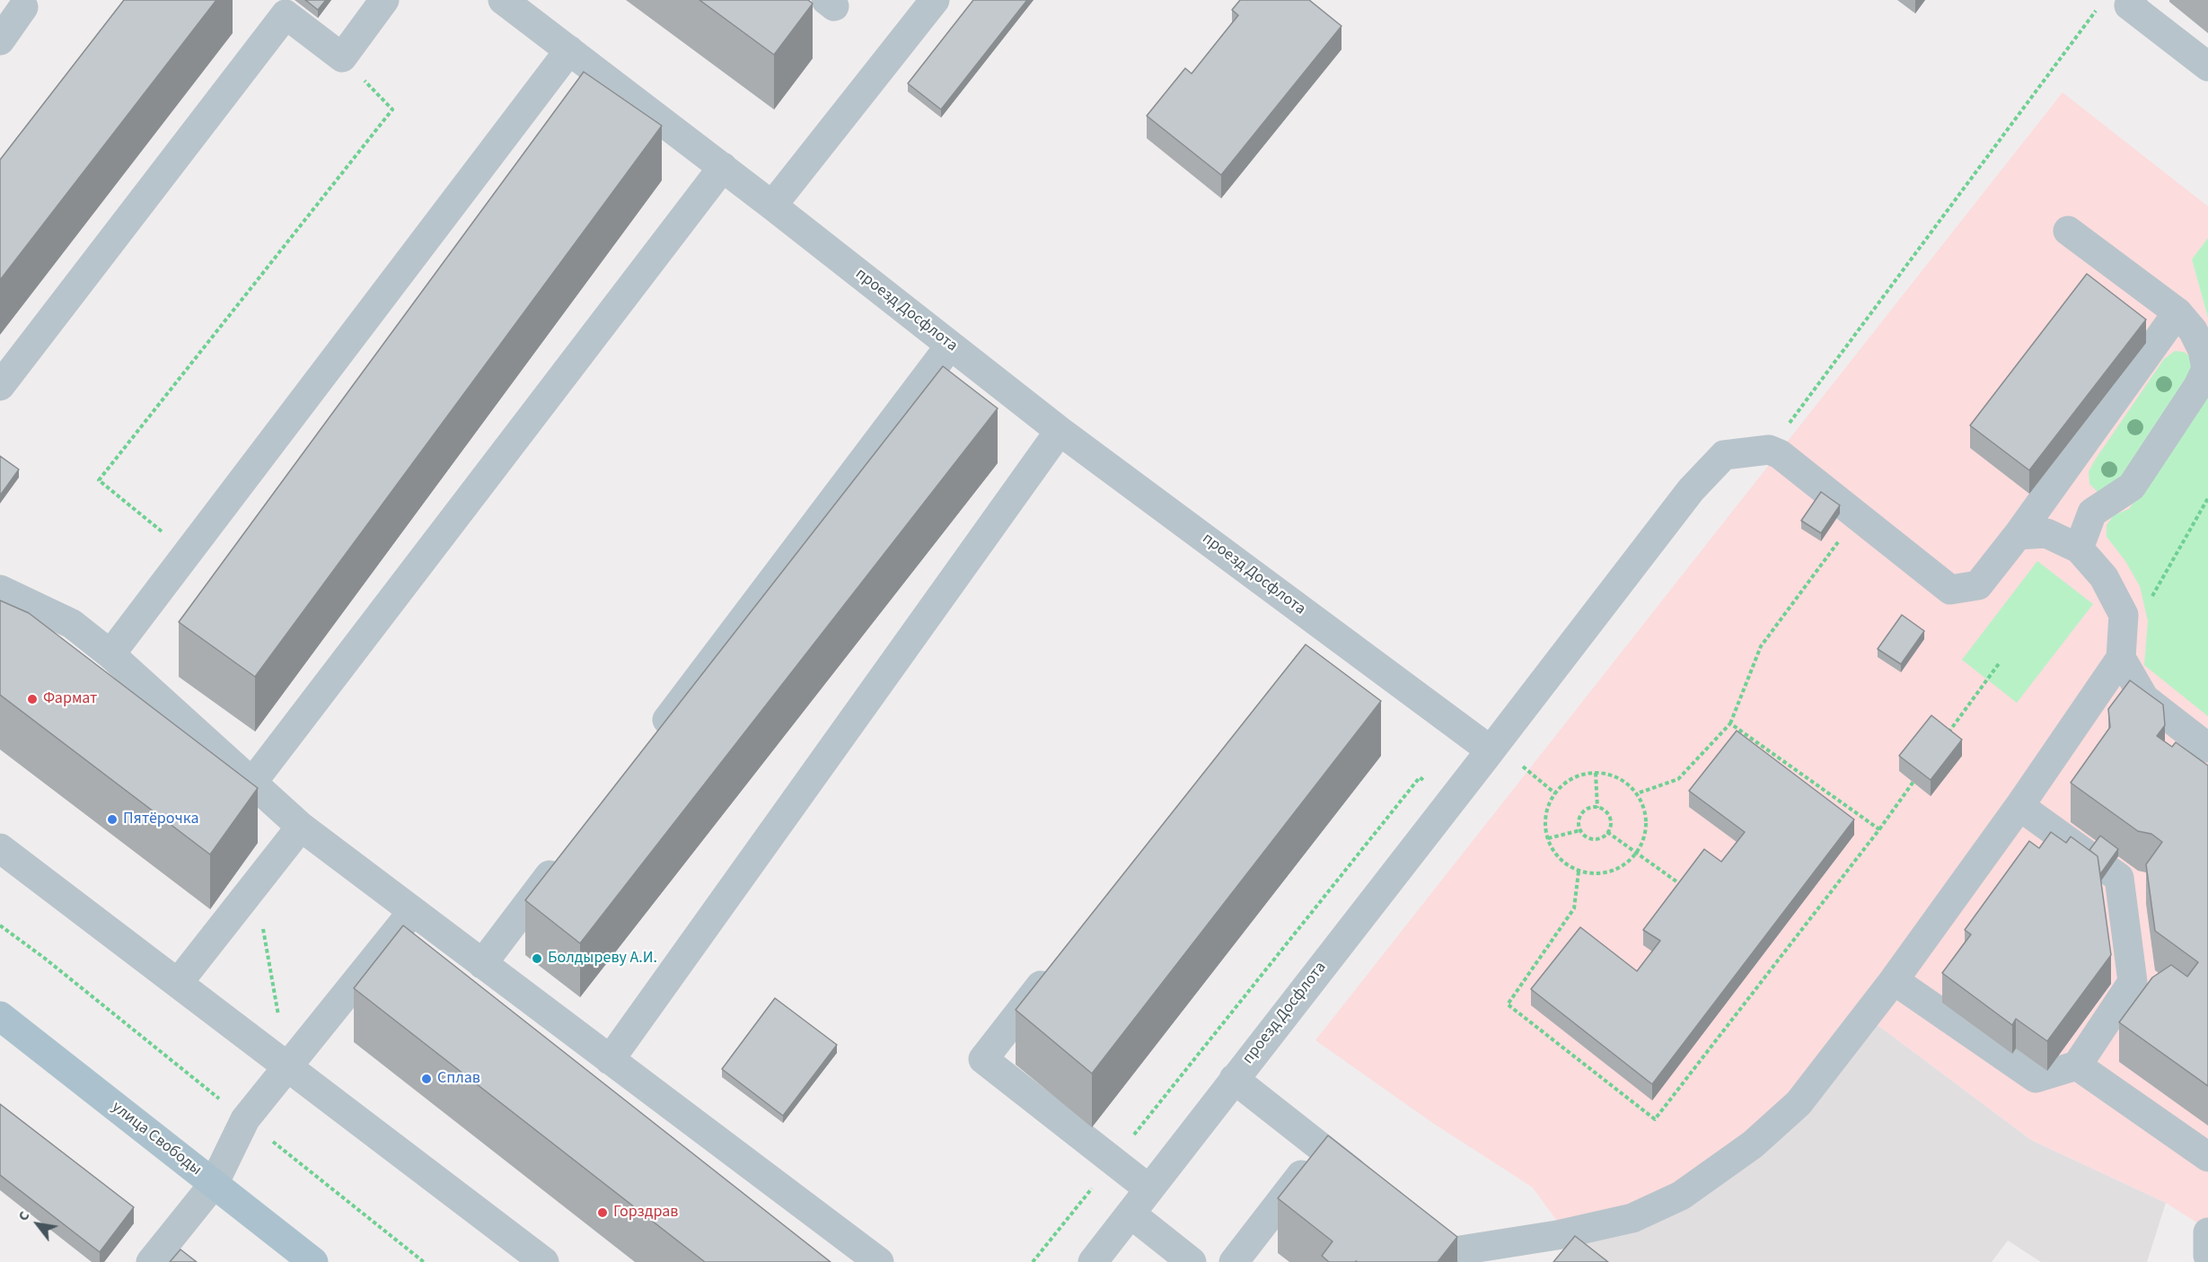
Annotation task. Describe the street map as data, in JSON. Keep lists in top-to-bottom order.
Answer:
{
  "streets": {
    "main road": ["улица Свободы"],
    "street": ["проезд Досфлота"]
  },
  "places": [
    "Фармат",
    "Пятёрочка",
    "Болдыреву А.И.",
    "Сплав",
    "Горздрав"
  ],
  "north": "top left"
}
